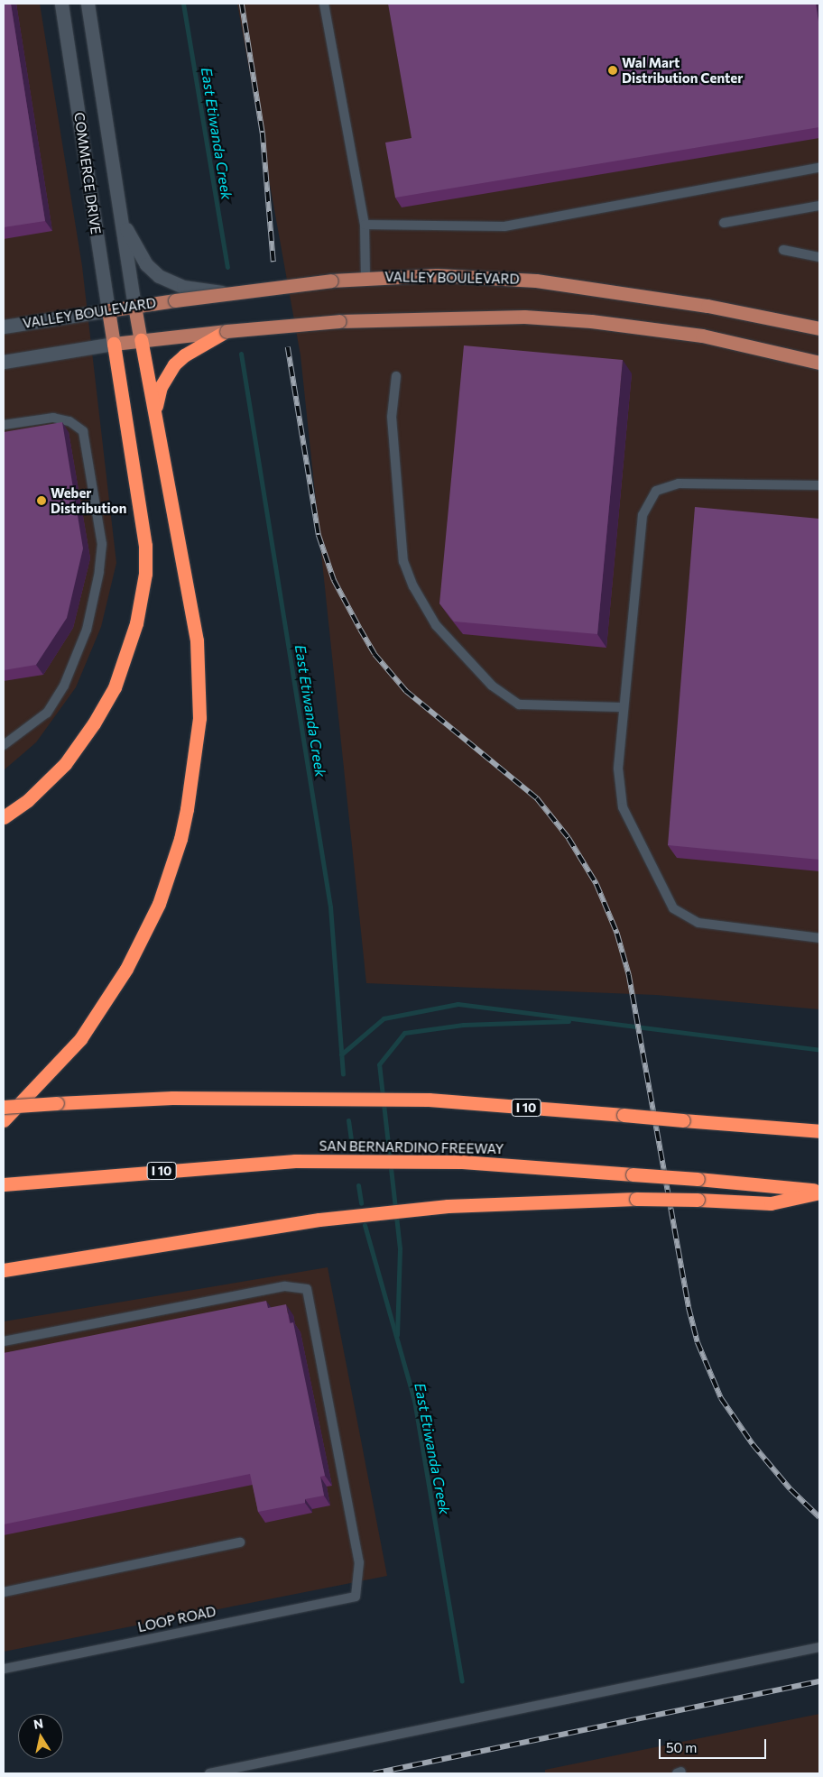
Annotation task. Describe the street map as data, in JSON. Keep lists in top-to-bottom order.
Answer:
{
  "streets": {
    "highway": ["I 10", "SAN BERNARDINO FREEWAY"],
    "main road": ["COMMERCE DRIVE", "VALLEY BOULEVARD"],
    "lane": ["LOOP ROAD"]
  },
  "crossings": [
    ["COMMERCE DRIVE", "VALLEY BOULEVARD"]
  ],
  "water": ["East Etiwanda Creek"],
  "places": ["Wal Mart Distribution Center", "Weber Distribution"],
  "scale_bar": "50 m",
  "north": "top"
}
